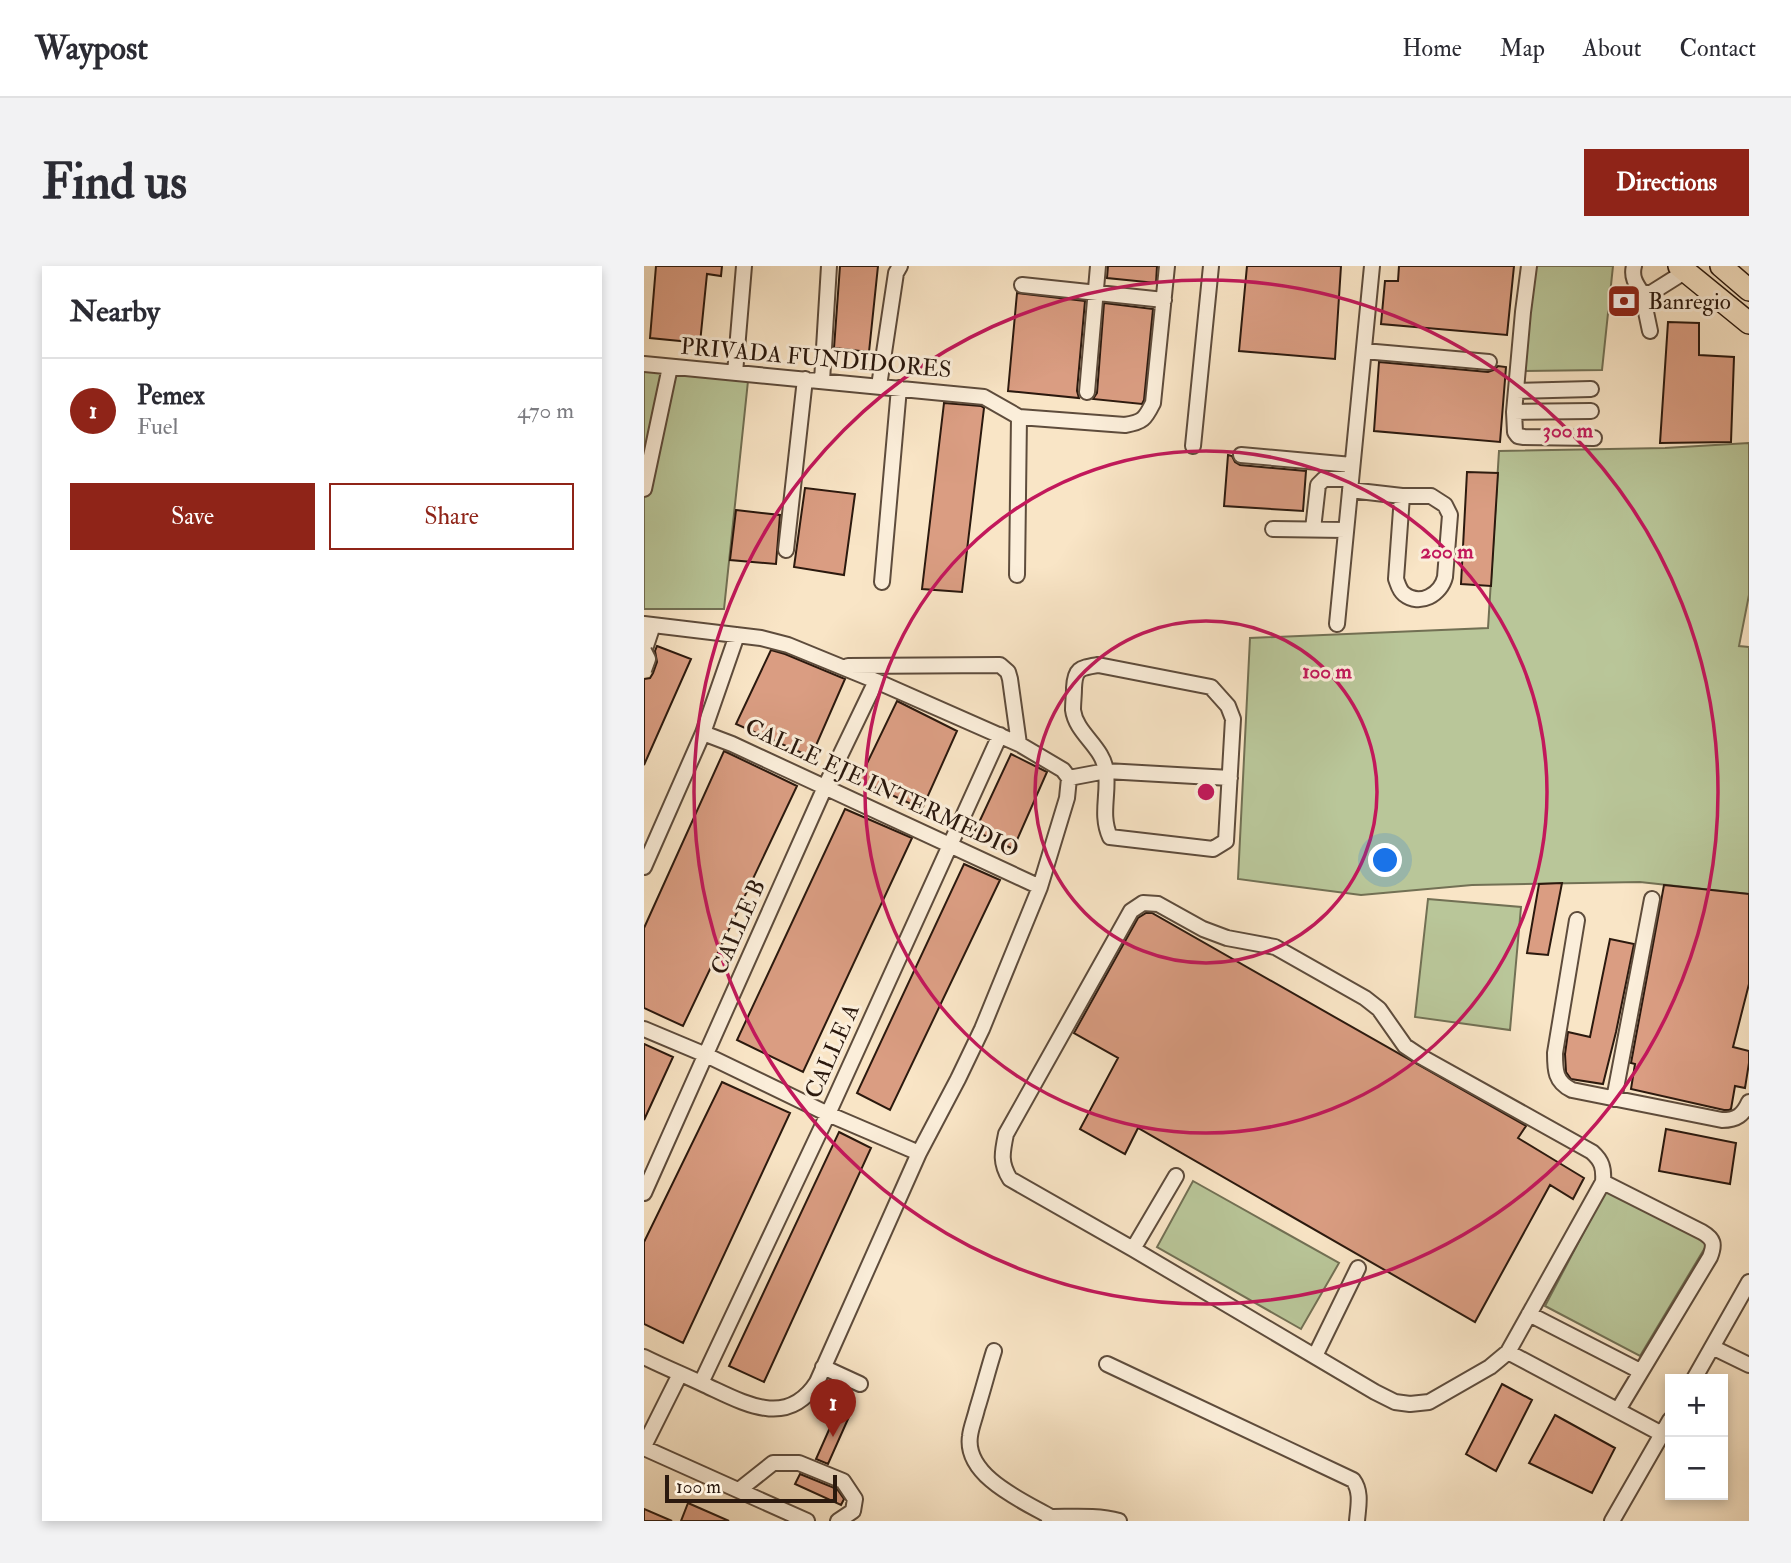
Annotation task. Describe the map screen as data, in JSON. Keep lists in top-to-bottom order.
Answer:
{
  "streets": {
    "street": [
      "PRIVADA FUNDIDORES",
      "CALLE EJE INTERMEDIO",
      "CALLE B",
      "CALLE A"
    ]
  },
  "crossings": [
    ["CALLE EJE INTERMEDIO", "CALLE B"],
    ["CALLE EJE INTERMEDIO", "CALLE A"]
  ],
  "places": {
    "bank": ["Banregio"]
  },
  "scale_bar": "100 m",
  "page": {
    "header": "Waypost",
    "nav": [
      "Home",
      "Map",
      "About",
      "Contact"
    ],
    "buttons": [
      "Directions",
      ["Save", "Share"]
    ],
    "title": "Find us",
    "heading": "Nearby",
    "list": [
      {
        "mark": "1",
        "name": "Pemex",
        "note": "Fuel",
        "value": "470 m"
      }
    ],
    "map_buttons": ["+", "−"],
    "pins": "1",
    "scale": "100 m"
  },
  "rings": ["300 m", "200 m", "100 m"]
}
